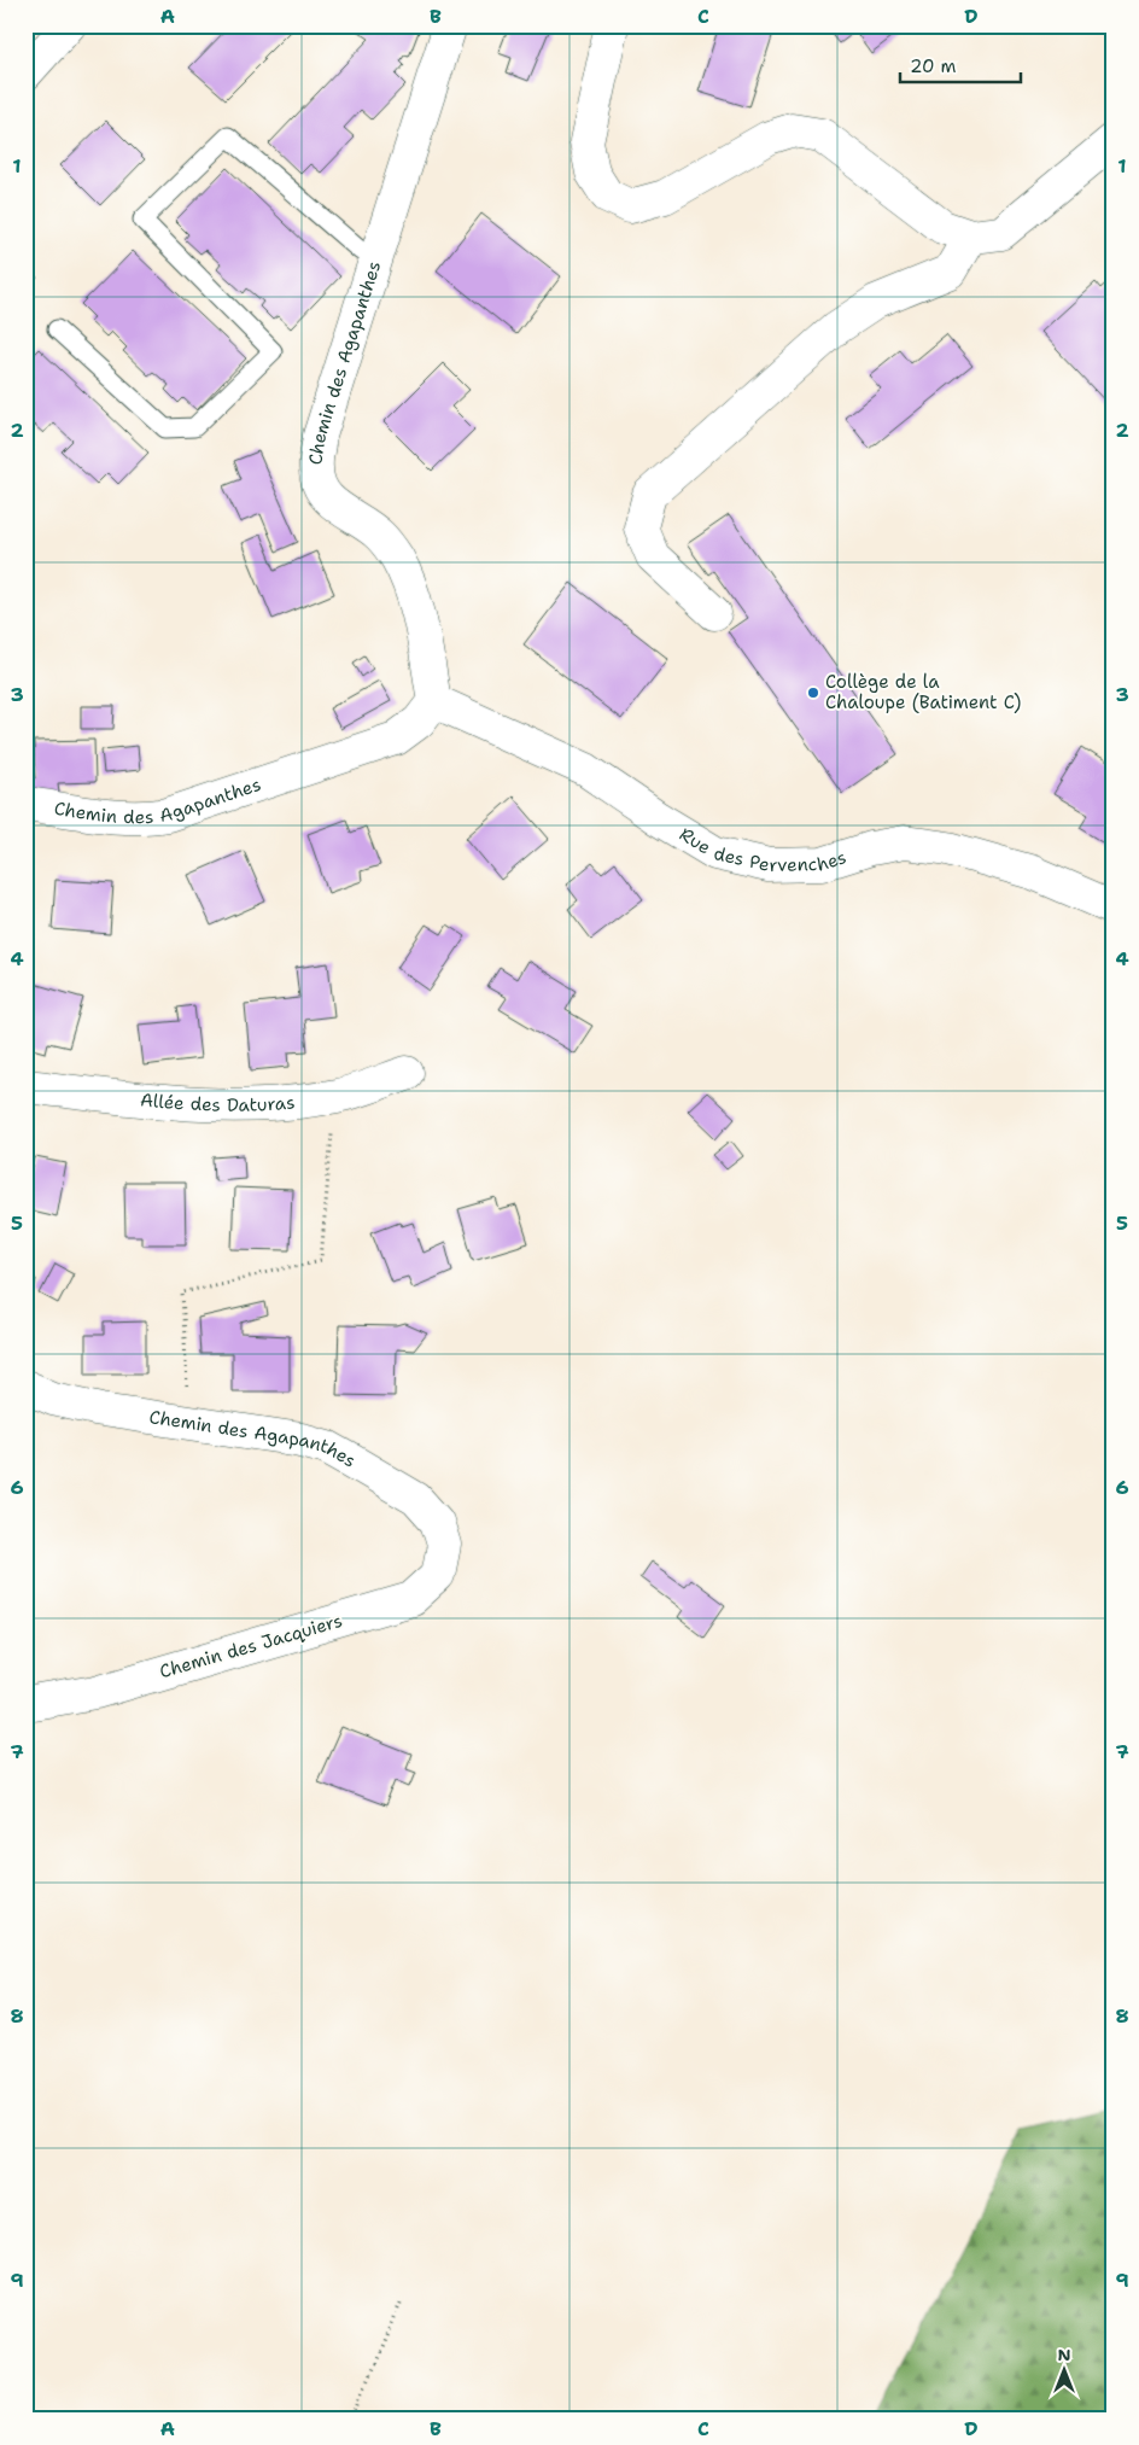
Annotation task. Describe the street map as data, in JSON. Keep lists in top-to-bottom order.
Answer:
{
  "streets": {
    "street": [
      "Chemin des Agapanthes",
      "Rue des Pervenches",
      "Allée des Daturas",
      "Chemin des Jacquiers"
    ]
  },
  "crossings": [
    ["Chemin des Agapanthes", "Rue des Pervenches"],
    ["Chemin des Agapanthes", "Chemin des Jacquiers"]
  ],
  "places": ["Collège de la Chaloupe (Batiment C)"],
  "scale_bar": "20 m",
  "north": "top",
  "grid": {
    "columns": [
      "A",
      "B",
      "C",
      "D"
    ],
    "rows": [
      "1",
      "2",
      "3",
      "4",
      "5",
      "6",
      "7",
      "8",
      "9"
    ]
  }
}
